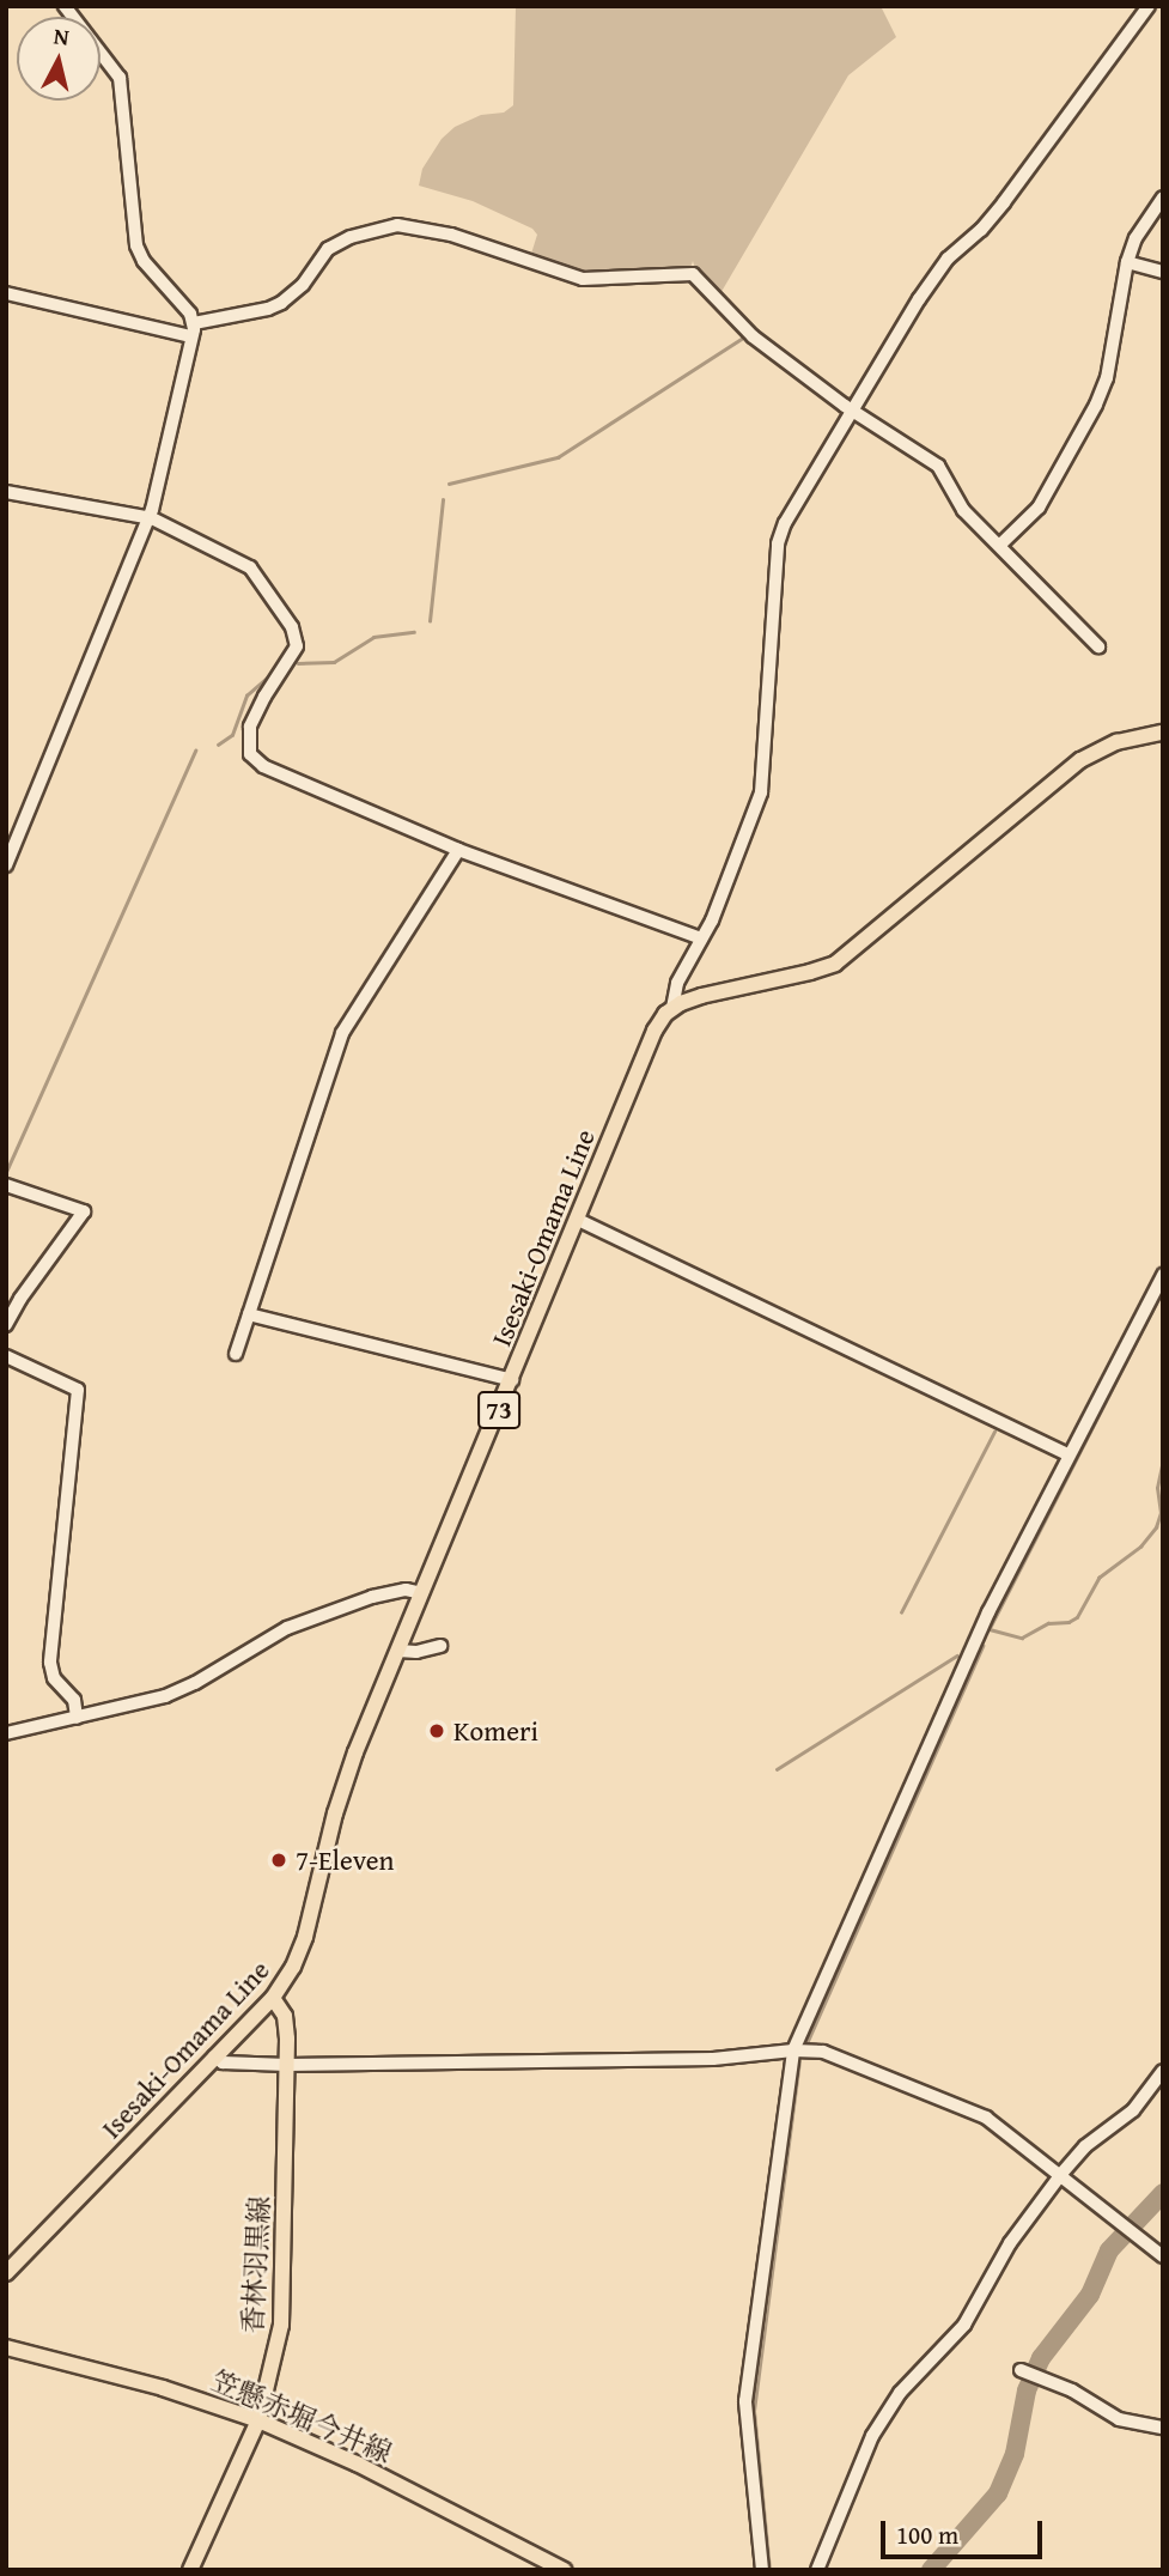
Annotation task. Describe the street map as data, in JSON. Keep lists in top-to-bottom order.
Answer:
{
  "streets": {
    "main road": [
      "Isesaki-Omama Line",
      "73",
      "香林羽黒線",
      "笠懸赤堀今井線"
    ]
  },
  "crossings": [
    ["Isesaki-Omama Line", "香林羽黒線"],
    ["香林羽黒線", "笠懸赤堀今井線"]
  ],
  "places": ["Komeri", "7-Eleven"],
  "scale_bar": "100 m",
  "north": "top"
}
